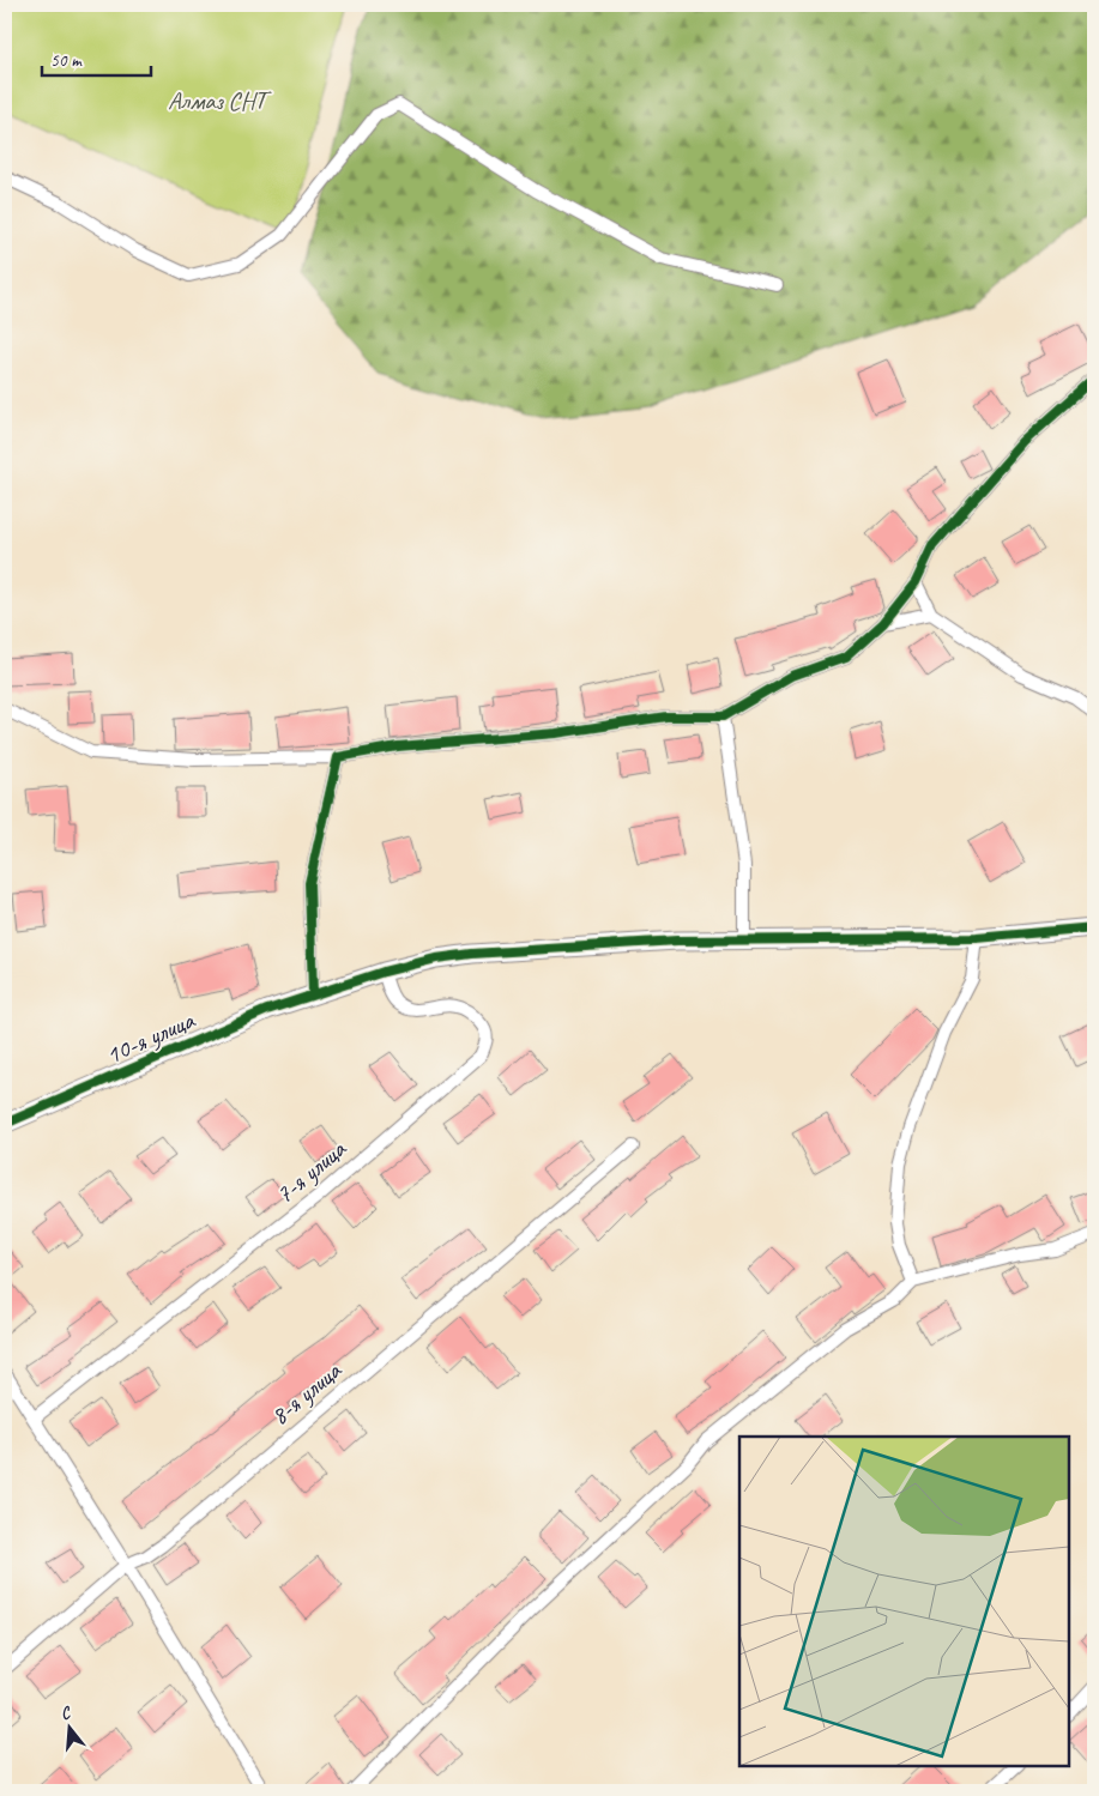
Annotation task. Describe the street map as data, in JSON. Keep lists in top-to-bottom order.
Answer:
{
  "streets": {
    "street": ["10-я улица", "7-я улица", "8-я улица"]
  },
  "crossings": [
    ["10-я улица", "7-я улица"]
  ],
  "parks": ["Алмаз СНТ"],
  "scale_bar": "50 m",
  "north": "top"
}
